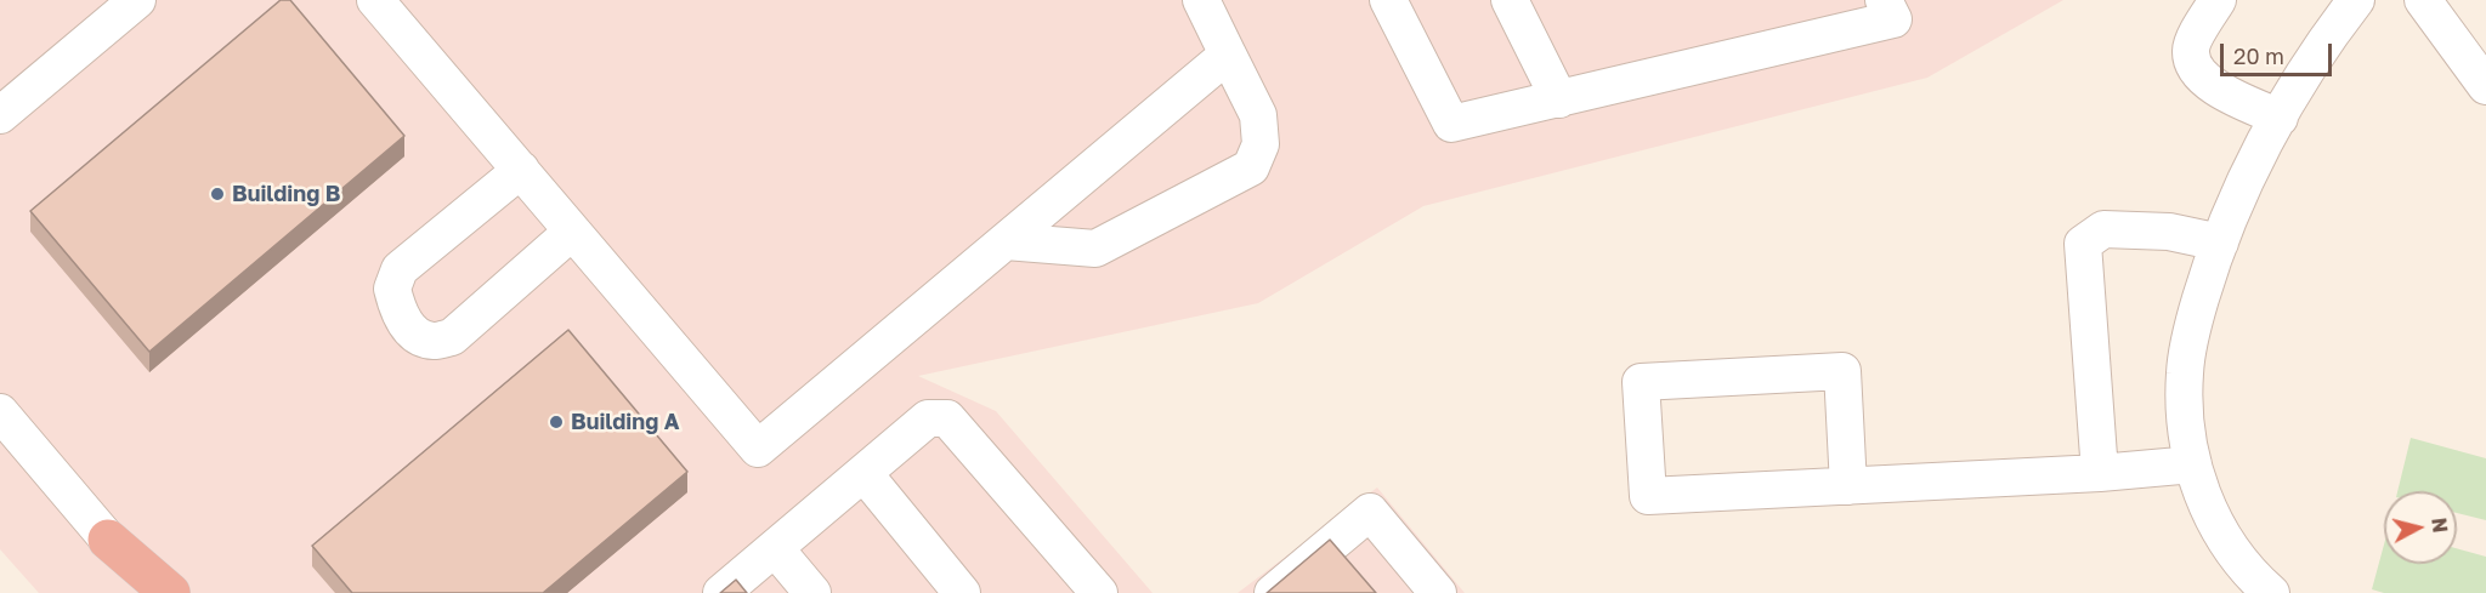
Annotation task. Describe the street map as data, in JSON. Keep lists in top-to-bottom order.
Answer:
{
  "places": ["Building B", "Building A"],
  "scale_bar": "20 m",
  "north": "right"
}
